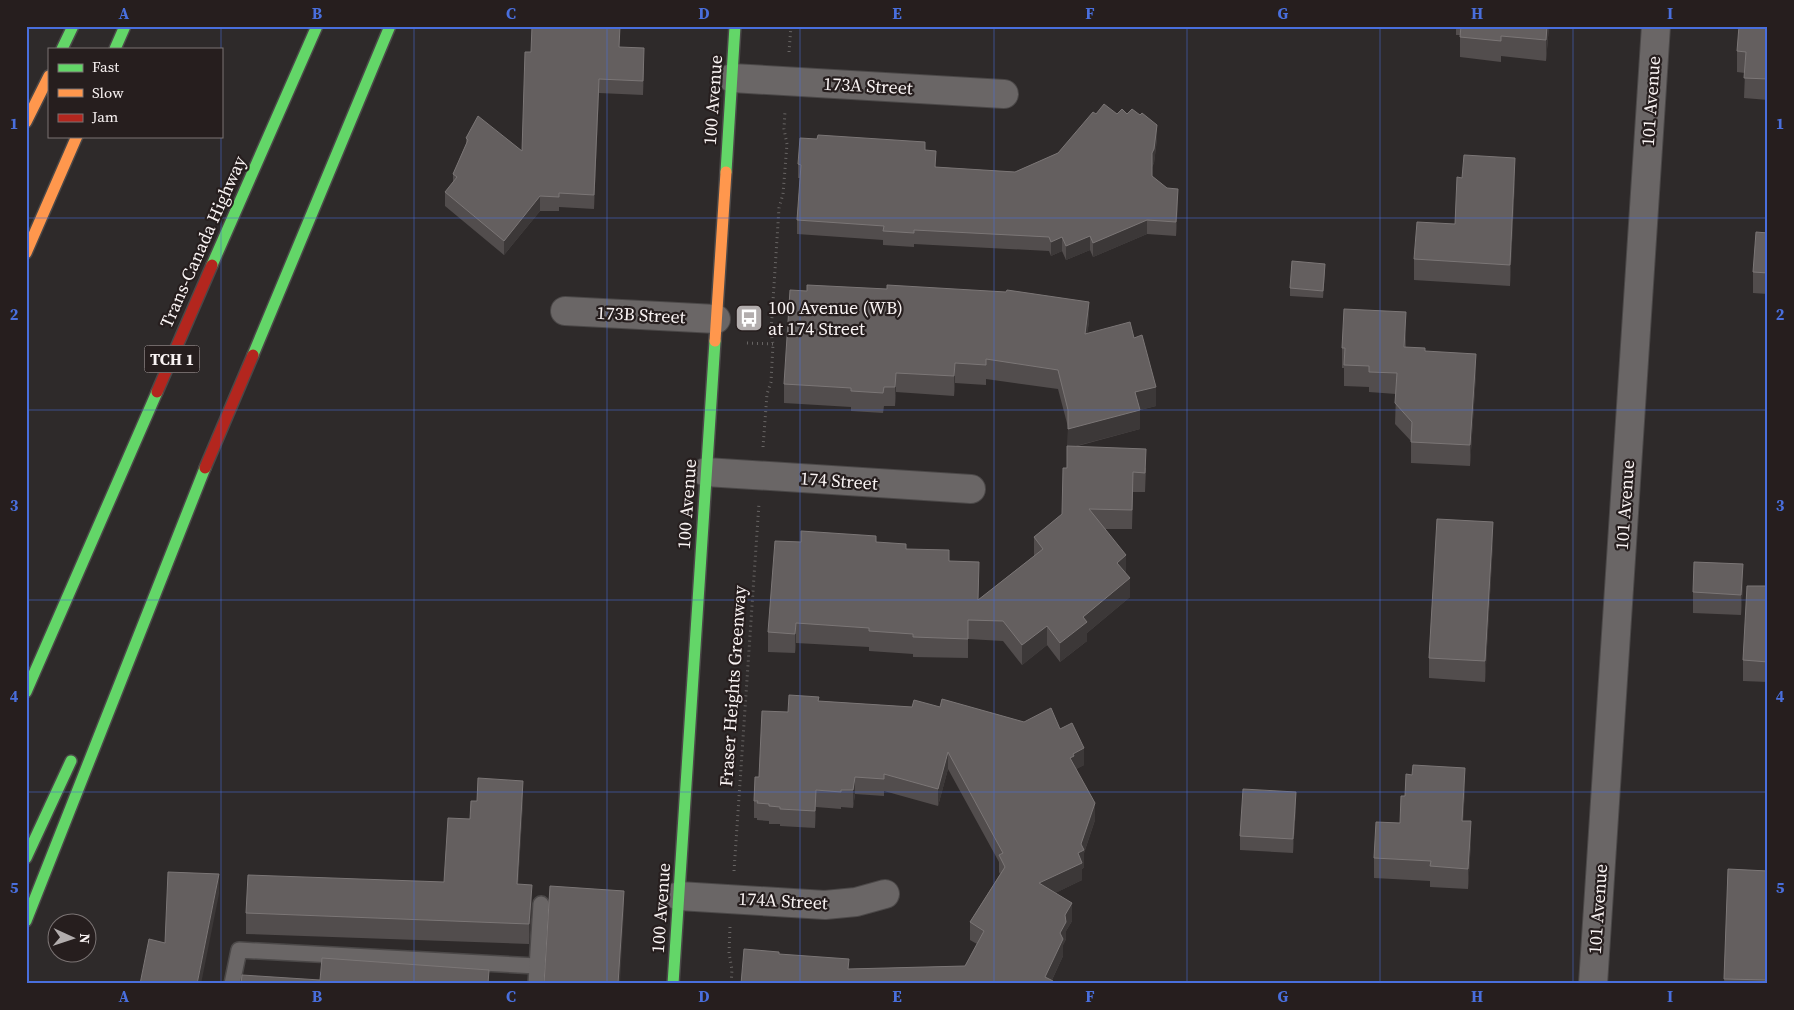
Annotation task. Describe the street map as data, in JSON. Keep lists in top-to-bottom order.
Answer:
{
  "streets": {
    "main road": ["100 Avenue", "Trans-Canada Highway", "TCH 1"],
    "street": [
      "173A Street",
      "101 Avenue",
      "173B Street",
      "174 Street",
      "174A Street"
    ],
    "path": ["Fraser Heights Greenway"]
  },
  "crossings": [
    ["173A Street", "100 Avenue"],
    ["100 Avenue", "173B Street"],
    ["100 Avenue", "174 Street"],
    ["100 Avenue", "174A Street"]
  ],
  "places": {
    "bus stop": ["100 Avenue (WB) at 174 Street"]
  },
  "legend": ["Fast", "Slow", "Jam"],
  "north": "right",
  "grid": {
    "columns": [
      "A",
      "B",
      "C",
      "D",
      "E",
      "F",
      "G",
      "H",
      "I"
    ],
    "rows": [
      "1",
      "2",
      "3",
      "4",
      "5"
    ]
  }
}
